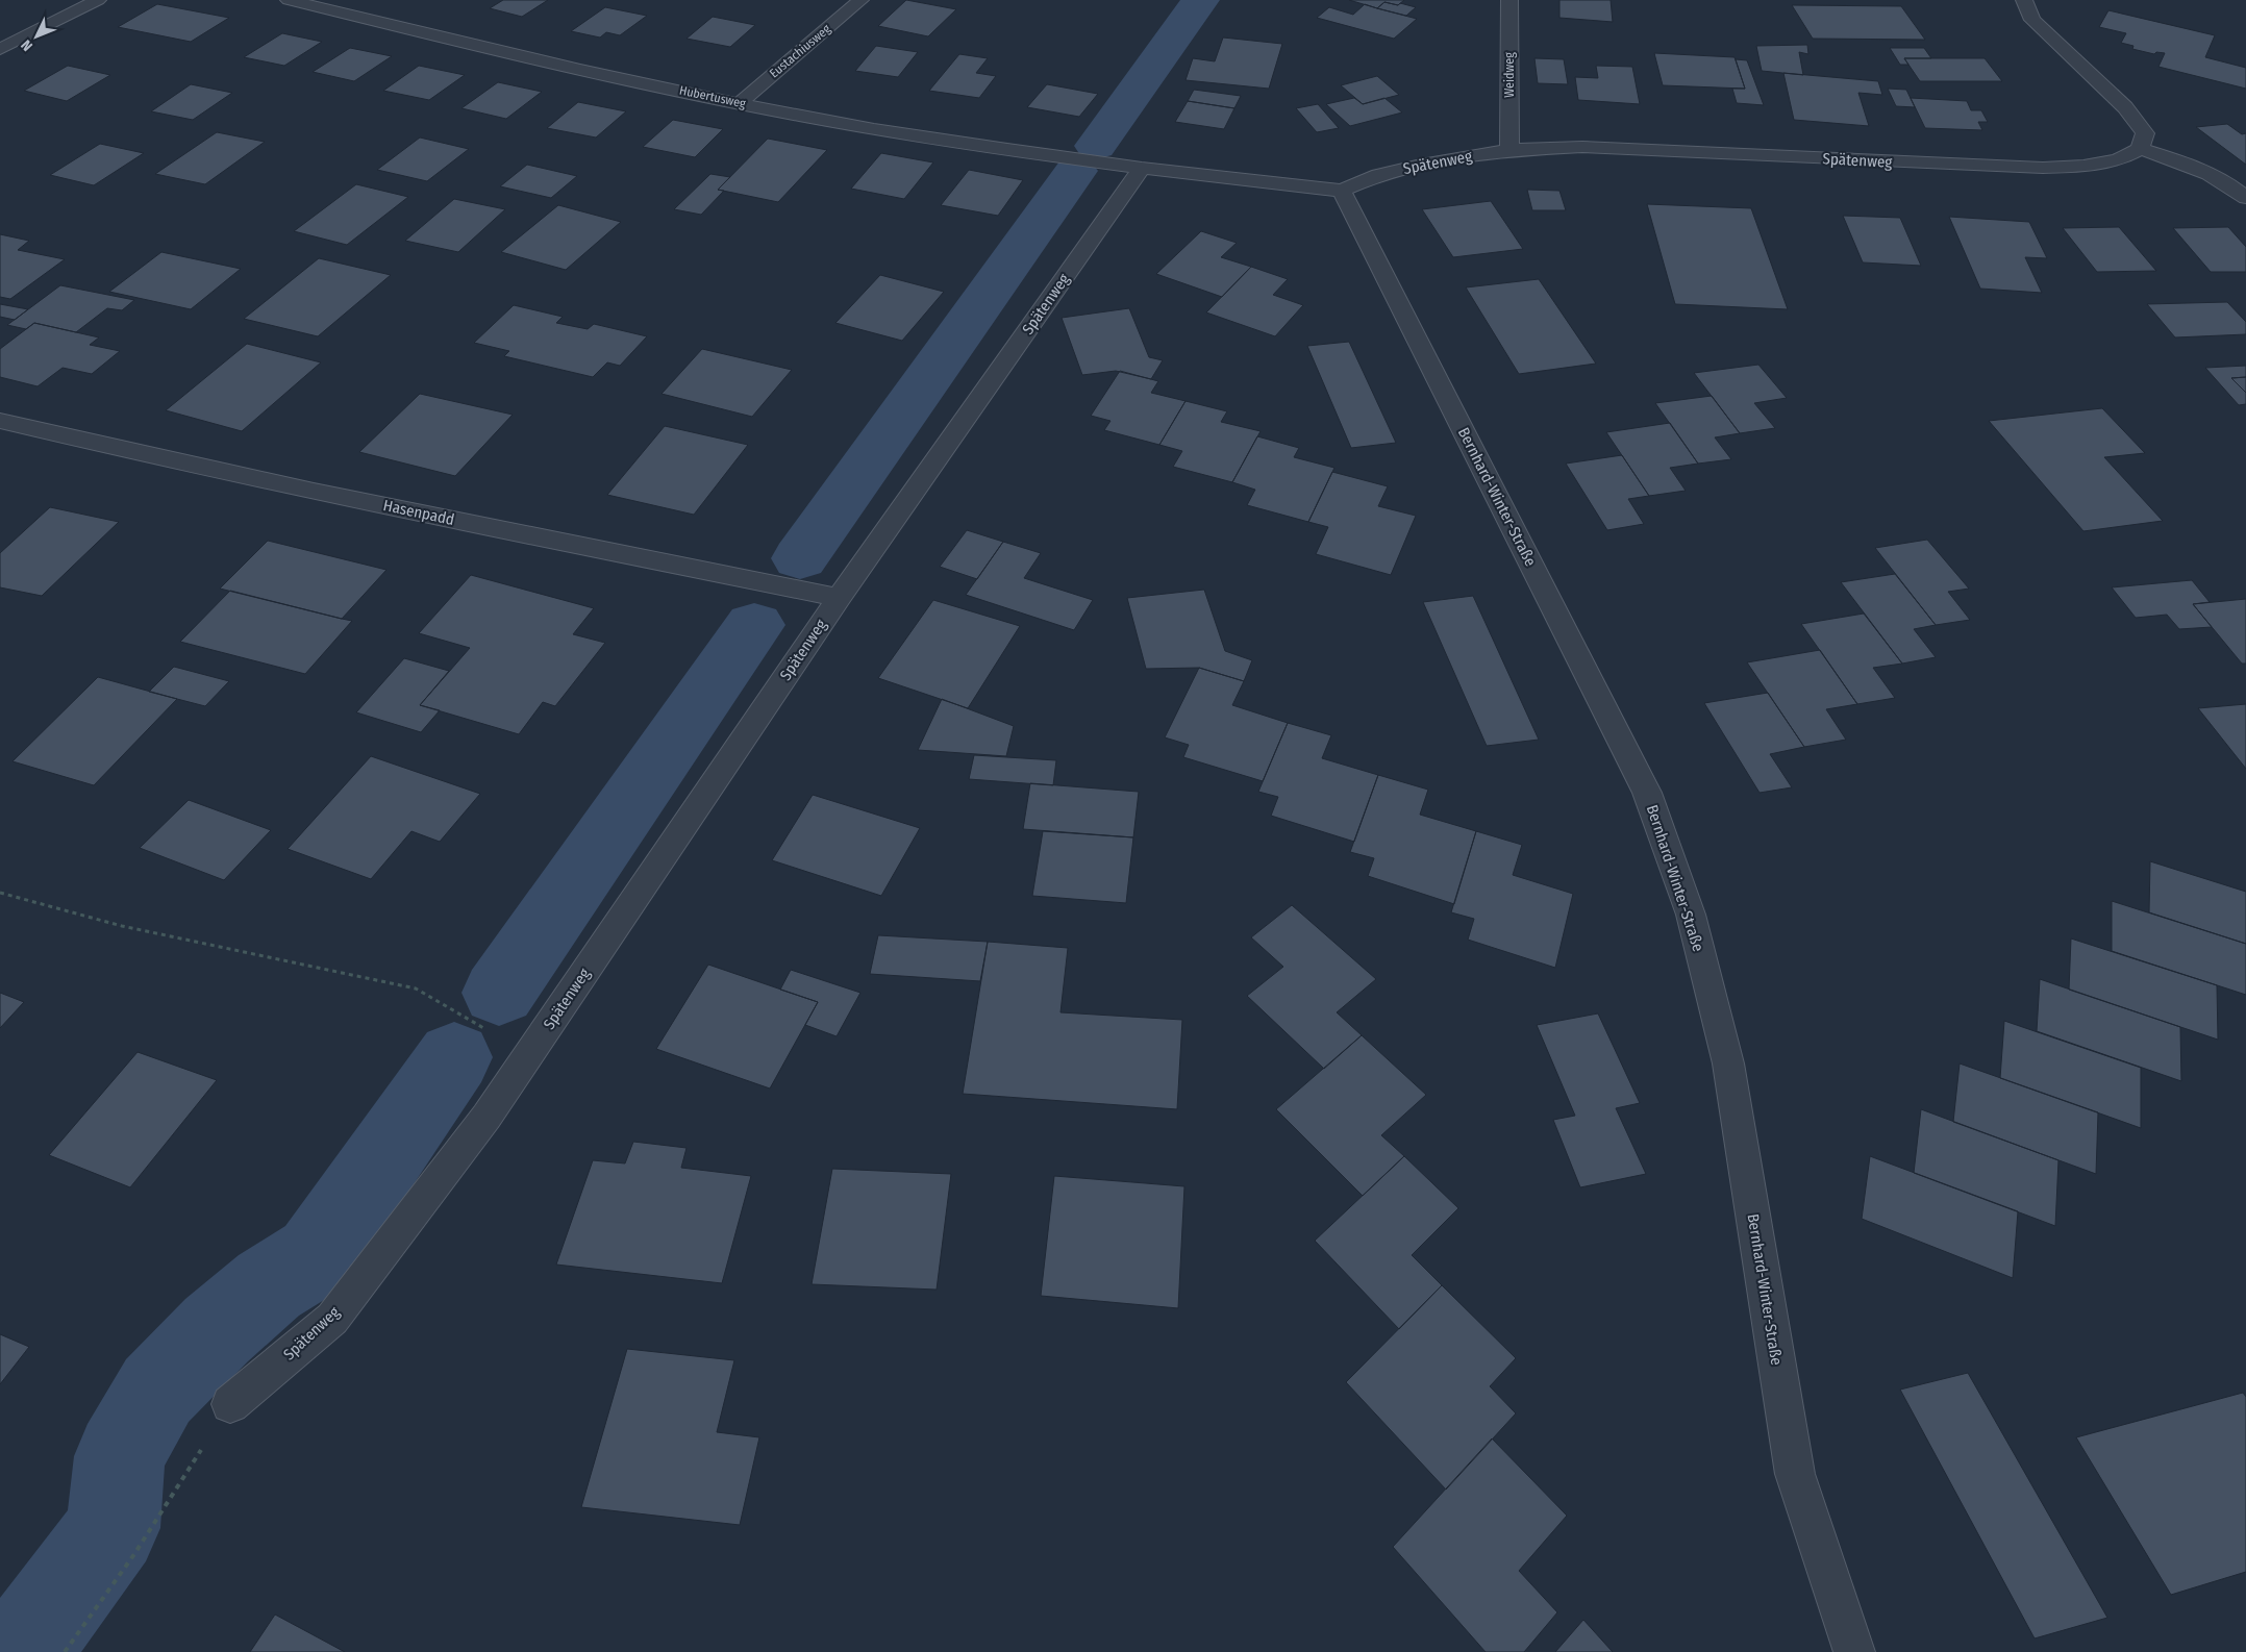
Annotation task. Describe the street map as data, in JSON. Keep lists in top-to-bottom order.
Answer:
{
  "streets": {
    "street": [
      "Eustachiusweg",
      "Weidweg",
      "Hubertusweg",
      "Spätenweg",
      "Bernhard-Winter-Straße",
      "Hasenpadd"
    ]
  },
  "crossings": [
    ["Eustachiusweg", "Hubertusweg"],
    ["Weidweg", "Spätenweg"],
    ["Hubertusweg", "Spätenweg"],
    ["Spätenweg", "Bernhard-Winter-Straße"],
    ["Spätenweg", "Hasenpadd"]
  ],
  "north": "bottom left"
}
